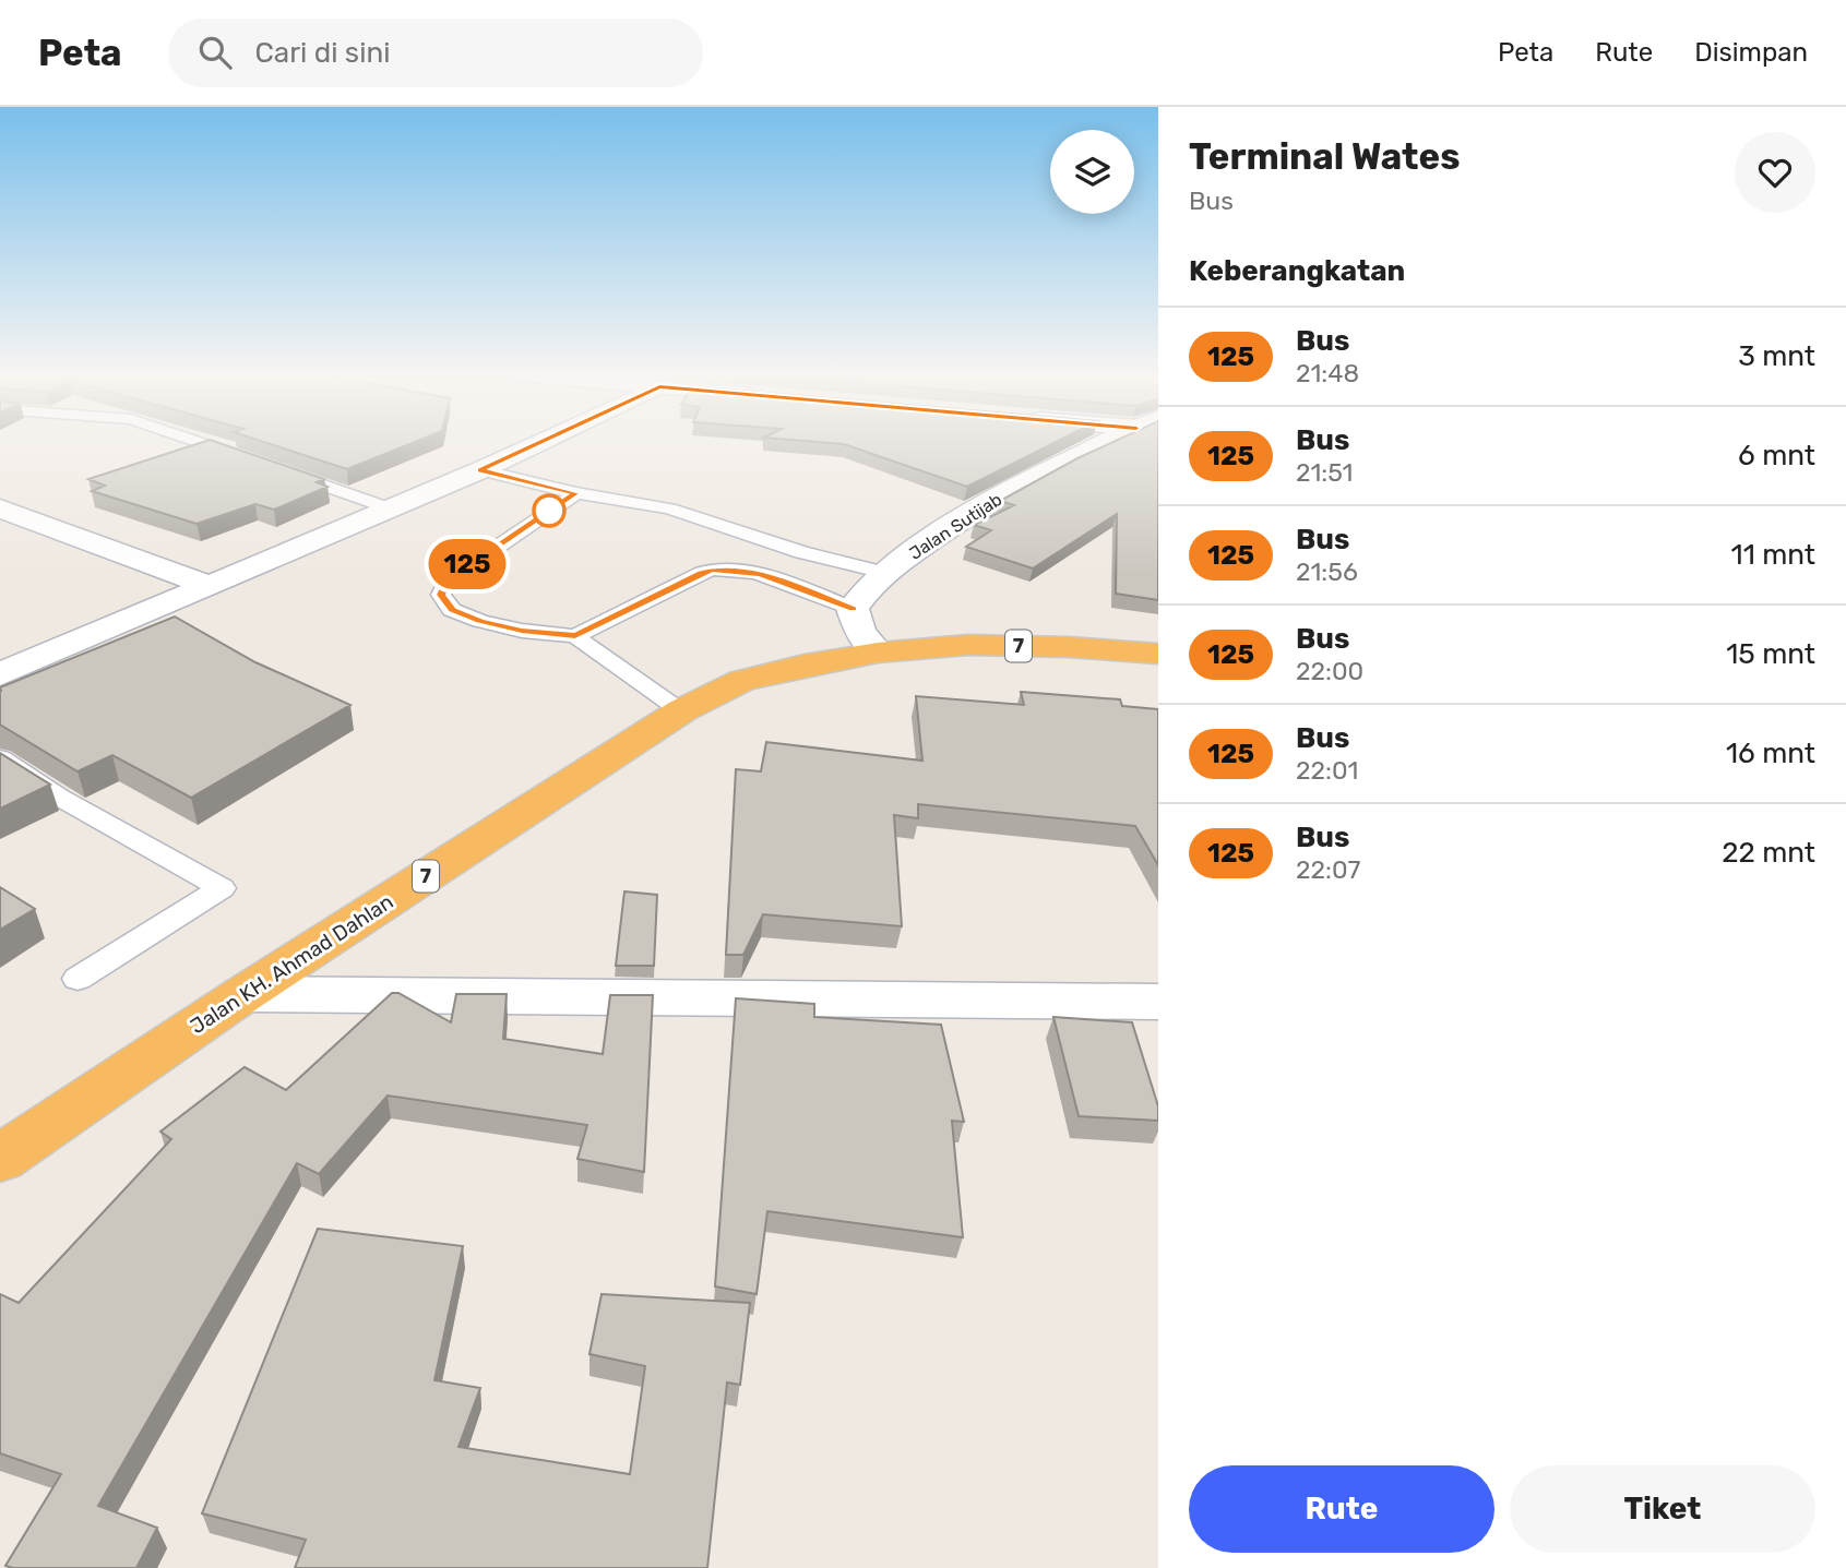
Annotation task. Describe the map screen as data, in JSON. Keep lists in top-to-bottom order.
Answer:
{
  "streets": {
    "highway": ["7", "Jalan KH. Ahmad Dahlan"],
    "street": ["Jalan Sutijab"]
  },
  "crossings": [
    ["7", "Jalan KH. Ahmad Dahlan"]
  ],
  "lines": ["bus line 125"],
  "page": {
    "header": "Peta",
    "search": "Cari di sini",
    "nav": ["Peta", "Rute", "Disimpan"],
    "on_map": "125",
    "heading": [
      ["Terminal Wates", "Bus"],
      "Keberangkatan"
    ],
    "list": [
      {
        "mark": "125",
        "name": "Bus",
        "note": "21:48",
        "value": "3 mnt"
      },
      {
        "mark": "125",
        "name": "Bus",
        "note": "21:51",
        "value": "6 mnt"
      },
      {
        "mark": "125",
        "name": "Bus",
        "note": "21:56",
        "value": "11 mnt"
      },
      {
        "mark": "125",
        "name": "Bus",
        "note": "22:00",
        "value": "15 mnt"
      },
      {
        "mark": "125",
        "name": "Bus",
        "note": "22:01",
        "value": "16 mnt"
      },
      {
        "mark": "125",
        "name": "Bus",
        "note": "22:07",
        "value": "22 mnt"
      }
    ],
    "buttons": ["Rute", "Tiket"]
  }
}
